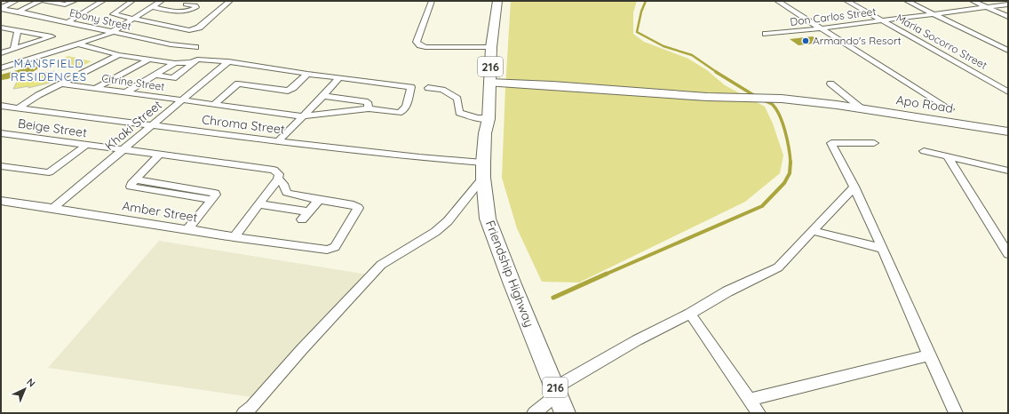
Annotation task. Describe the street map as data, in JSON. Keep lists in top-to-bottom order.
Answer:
{
  "streets": {
    "main road": ["216", "Friendship Highway"],
    "street": [
      "Don Carlos Street",
      "Ebony Street",
      "Maria Socorro Street",
      "Citrine Street",
      "Apo Road",
      "Chroma Street",
      "Khaki Street",
      "Beige Street",
      "Amber Street"
    ]
  },
  "crossings": [
    ["Don Carlos Street", "Maria Socorro Street"],
    ["Citrine Street", "Khaki Street"],
    ["Apo Road", "Friendship Highway"],
    ["Chroma Street", "Khaki Street"],
    ["Chroma Street", "Friendship Highway"],
    ["Khaki Street", "Beige Street"],
    ["Khaki Street", "Amber Street"]
  ],
  "districts": ["MANSFIELD RESIDENCES"],
  "places": ["Armando's Resort"],
  "north": "top right"
}
